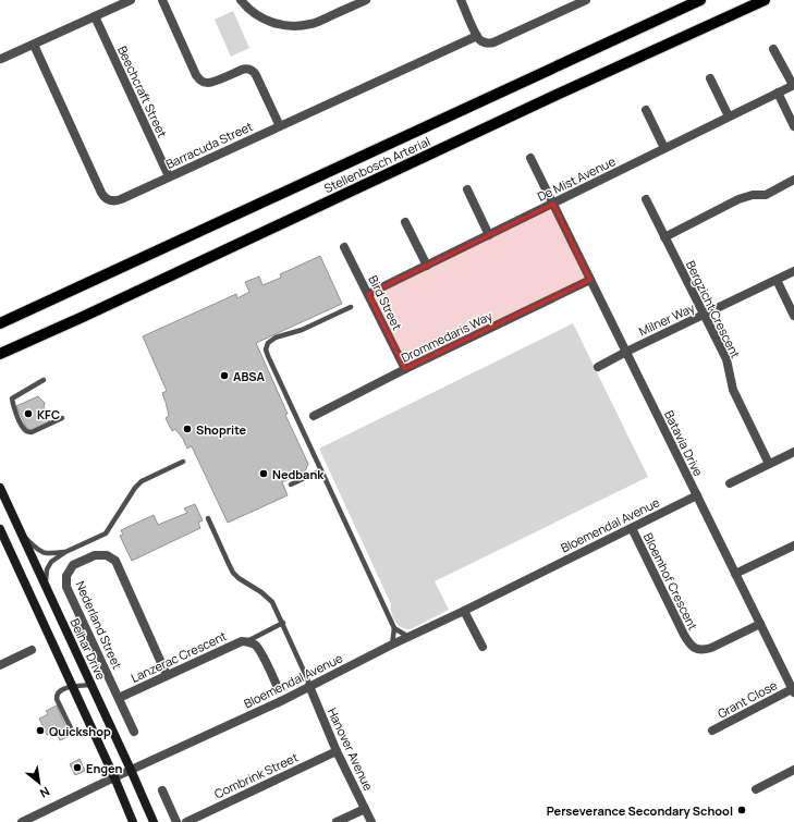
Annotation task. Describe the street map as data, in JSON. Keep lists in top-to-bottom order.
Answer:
{
  "streets": {
    "main road": ["Stellenbosch Arterial", "Belhar Drive"],
    "street": [
      "Beechcraft Street",
      "Barracuda Street",
      "De Mist Avenue",
      "Bird Street",
      "Bergzicht Crescent",
      "Milner Way",
      "Drommedaris Way",
      "Batavia Drive",
      "Bloemendal Avenue",
      "Bloemhof Crescent",
      "Nederland Street",
      "Lanzerac Crescent",
      "Grant Close",
      "Hanover Avenue",
      "Combrink Street"
    ]
  },
  "crossings": [
    ["Beechcraft Street", "Barracuda Street"],
    ["De Mist Avenue", "Bird Street"],
    ["De Mist Avenue", "Batavia Drive"],
    ["Bird Street", "Drommedaris Way"],
    ["Bergzicht Crescent", "Milner Way"],
    ["Milner Way", "Batavia Drive"],
    ["Drommedaris Way", "Batavia Drive"],
    ["Batavia Drive", "Bloemendal Avenue"],
    ["Batavia Drive", "Bloemhof Crescent"],
    ["Batavia Drive", "Grant Close"],
    ["Bloemendal Avenue", "Bloemhof Crescent"],
    ["Bloemendal Avenue", "Belhar Drive"],
    ["Bloemendal Avenue", "Hanover Avenue"],
    ["Nederland Street", "Lanzerac Crescent"],
    ["Hanover Avenue", "Combrink Street"]
  ],
  "places": [
    "ABSA",
    "KFC",
    "Shoprite",
    "Nedbank",
    "Quickshop",
    "Engen",
    "Perseverance Secondary School"
  ],
  "north": "bottom right"
}
